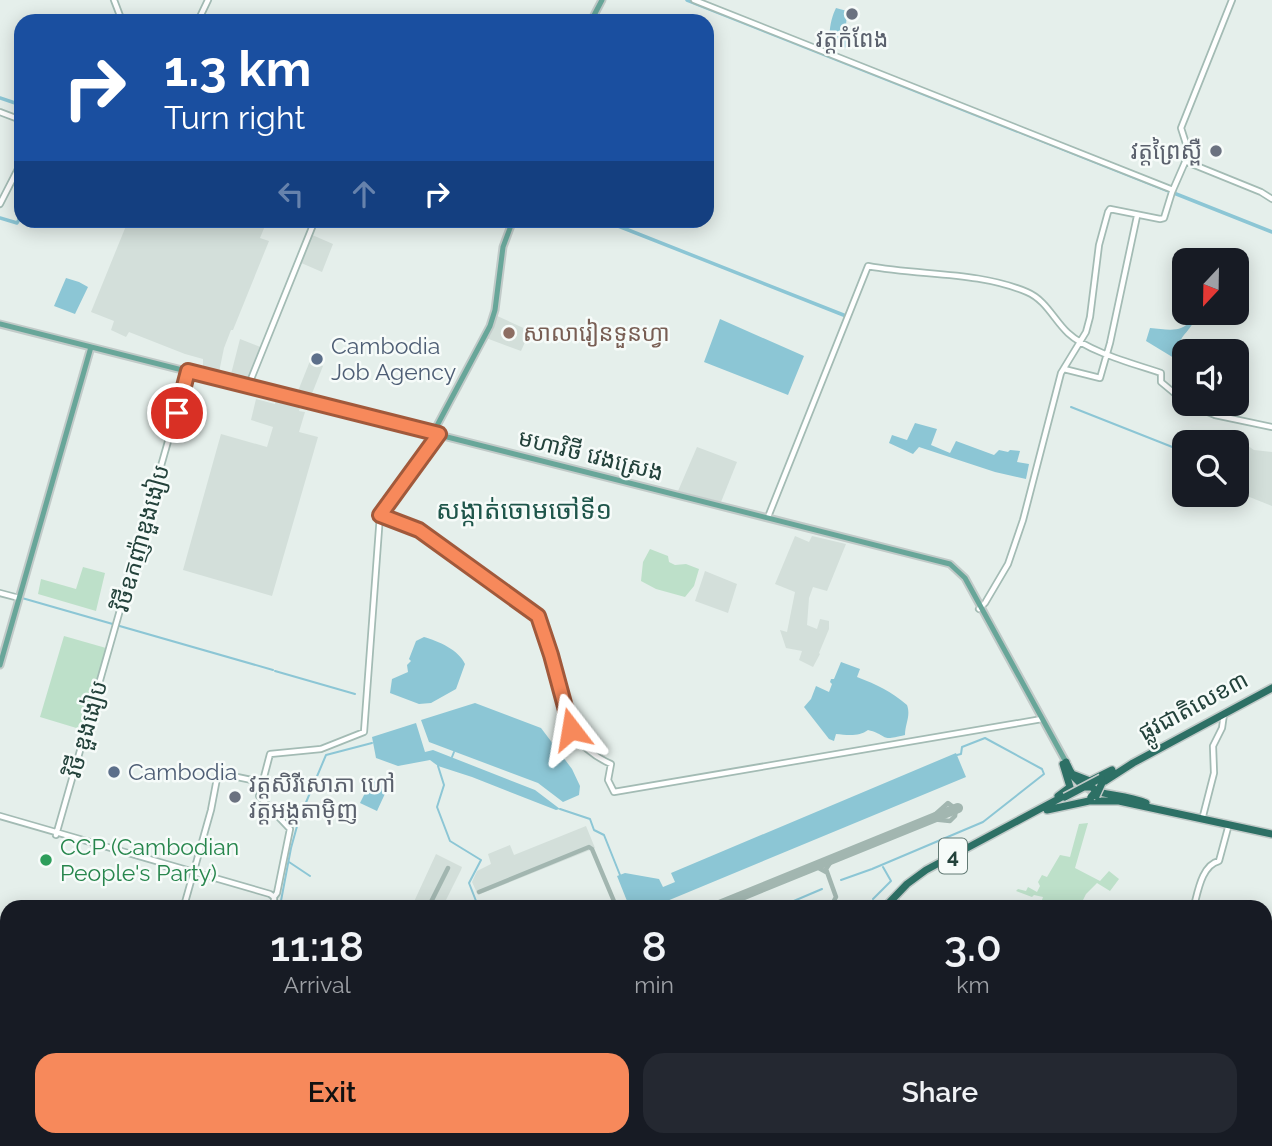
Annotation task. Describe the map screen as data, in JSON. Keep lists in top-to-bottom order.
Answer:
{
  "streets": {
    "highway": ["ផ្លូវជាតិលេខ៣", "4"],
    "main road": ["មហាវិថី វេងស្រេង"],
    "street": ["វិថីឧកញ៉ាឌួងងៀប", "វិថី ឌួងងៀប"]
  },
  "crossings": [
    ["មហាវិថី វេងស្រេង", "វិថីឧកញ៉ាឌួងងៀប"],
    ["វិថីឧកញ៉ាឌួងងៀប", "វិថី ឌួងងៀប"]
  ],
  "districts": ["សង្កាត់ចោមចៅទី១"],
  "places": [
    "វត្តកំពែង",
    "វត្តព្រៃស្ពឺ",
    "សាលារៀនទួនហ្វា",
    "Cambodia Job Agency",
    "Cambodia",
    "វត្តសិរីសោភា ហៅ វត្តអង្តតាម៉ិញ",
    "CCP (Cambodian People's Party)"
  ],
  "north": "bottom",
  "page": {
    "turn": ["1.3 km", "Turn right"],
    "eta": [
      "11:18",
      "Arrival",
      "8",
      "min",
      "3.0",
      "km"
    ],
    "buttons": ["Exit", "Share"]
  }
}
